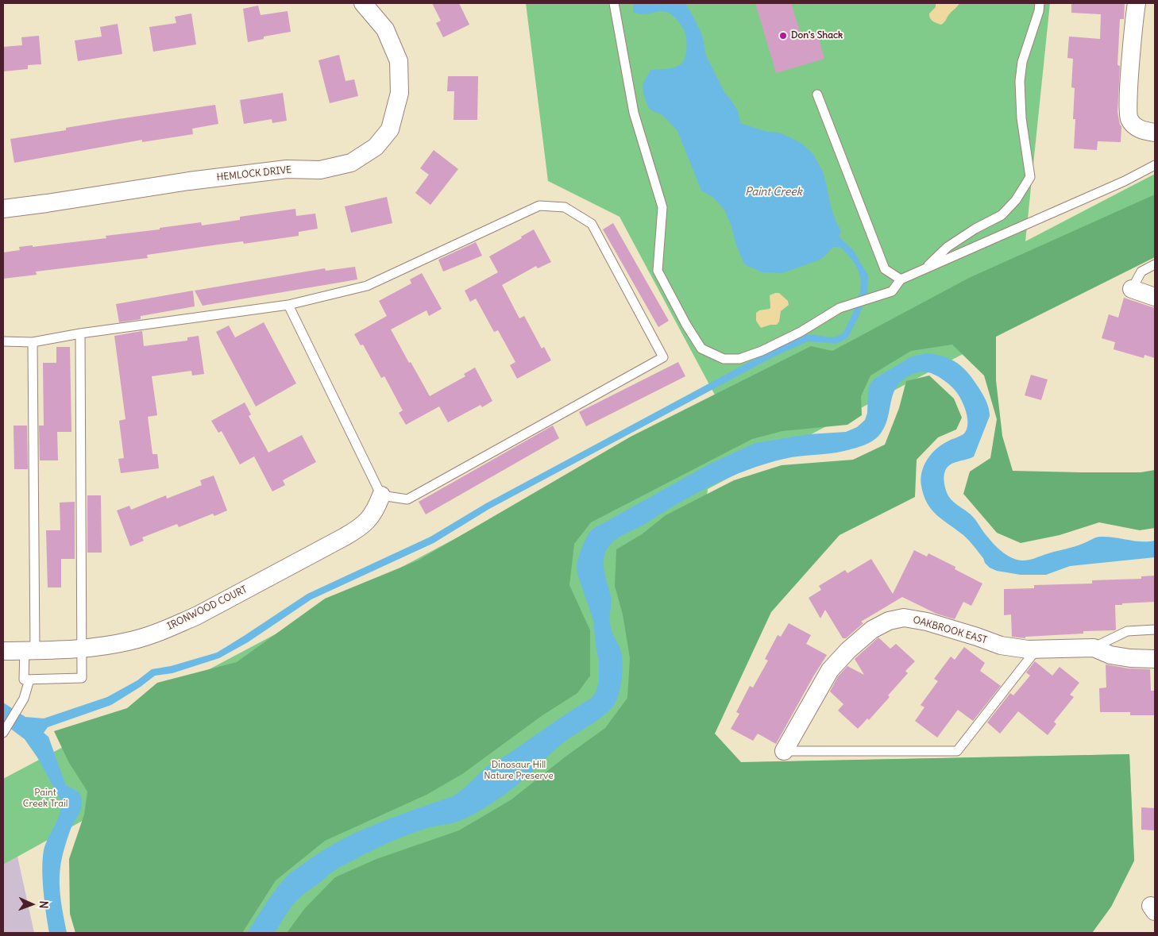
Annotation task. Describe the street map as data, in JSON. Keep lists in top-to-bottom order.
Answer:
{
  "streets": {
    "street": ["HEMLOCK DRIVE", "IRONWOOD COURT", "OAKBROOK EAST"]
  },
  "water": ["Paint Creek"],
  "parks": ["Dinosaur Hill Nature Preserve", "Paint Creek Trail"],
  "places": ["Don's Shack"],
  "north": "right"
}
